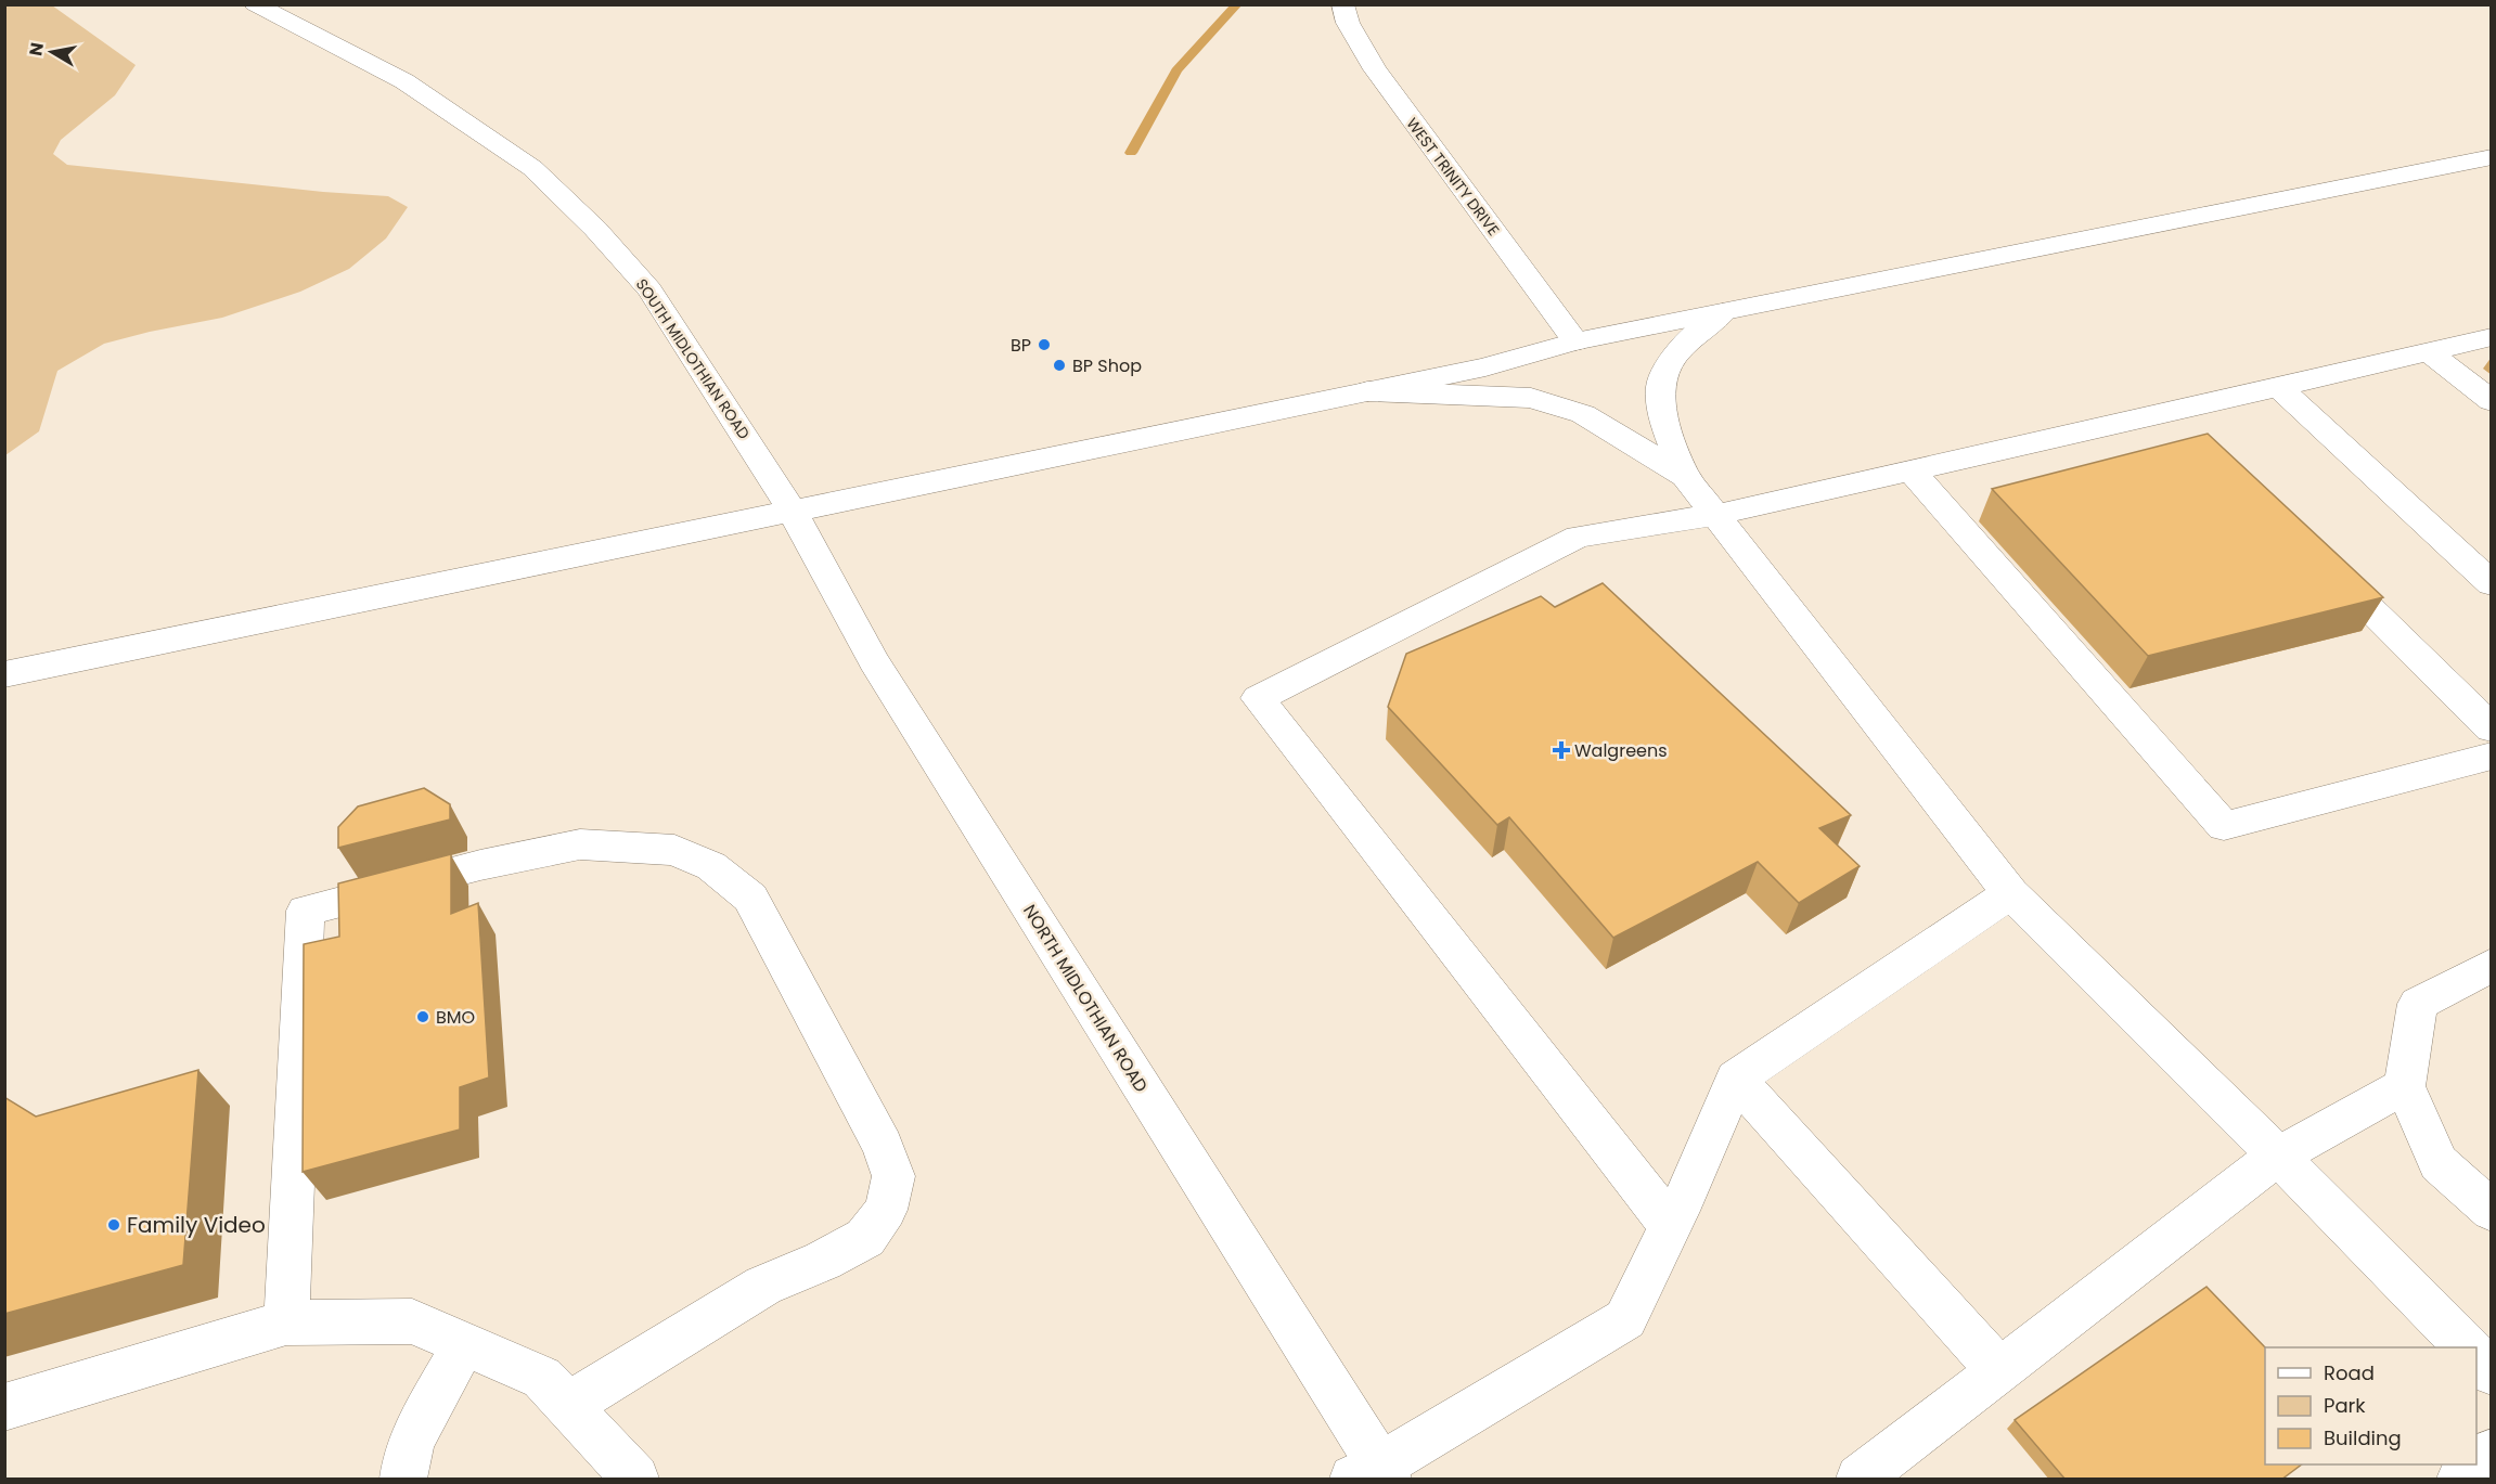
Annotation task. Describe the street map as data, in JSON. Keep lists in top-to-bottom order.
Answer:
{
  "streets": {
    "main road": ["WEST TRINITY DRIVE", "SOUTH MIDLOTHIAN ROAD", "NORTH MIDLOTHIAN ROAD"]
  },
  "crossings": [
    ["SOUTH MIDLOTHIAN ROAD", "NORTH MIDLOTHIAN ROAD"]
  ],
  "places": {
    "other": [
      "BP",
      "BP Shop",
      "BMO",
      "Family Video"
    ],
    "health": ["Walgreens"]
  },
  "legend": ["Road", "Park", "Building"],
  "north": "left"
}
